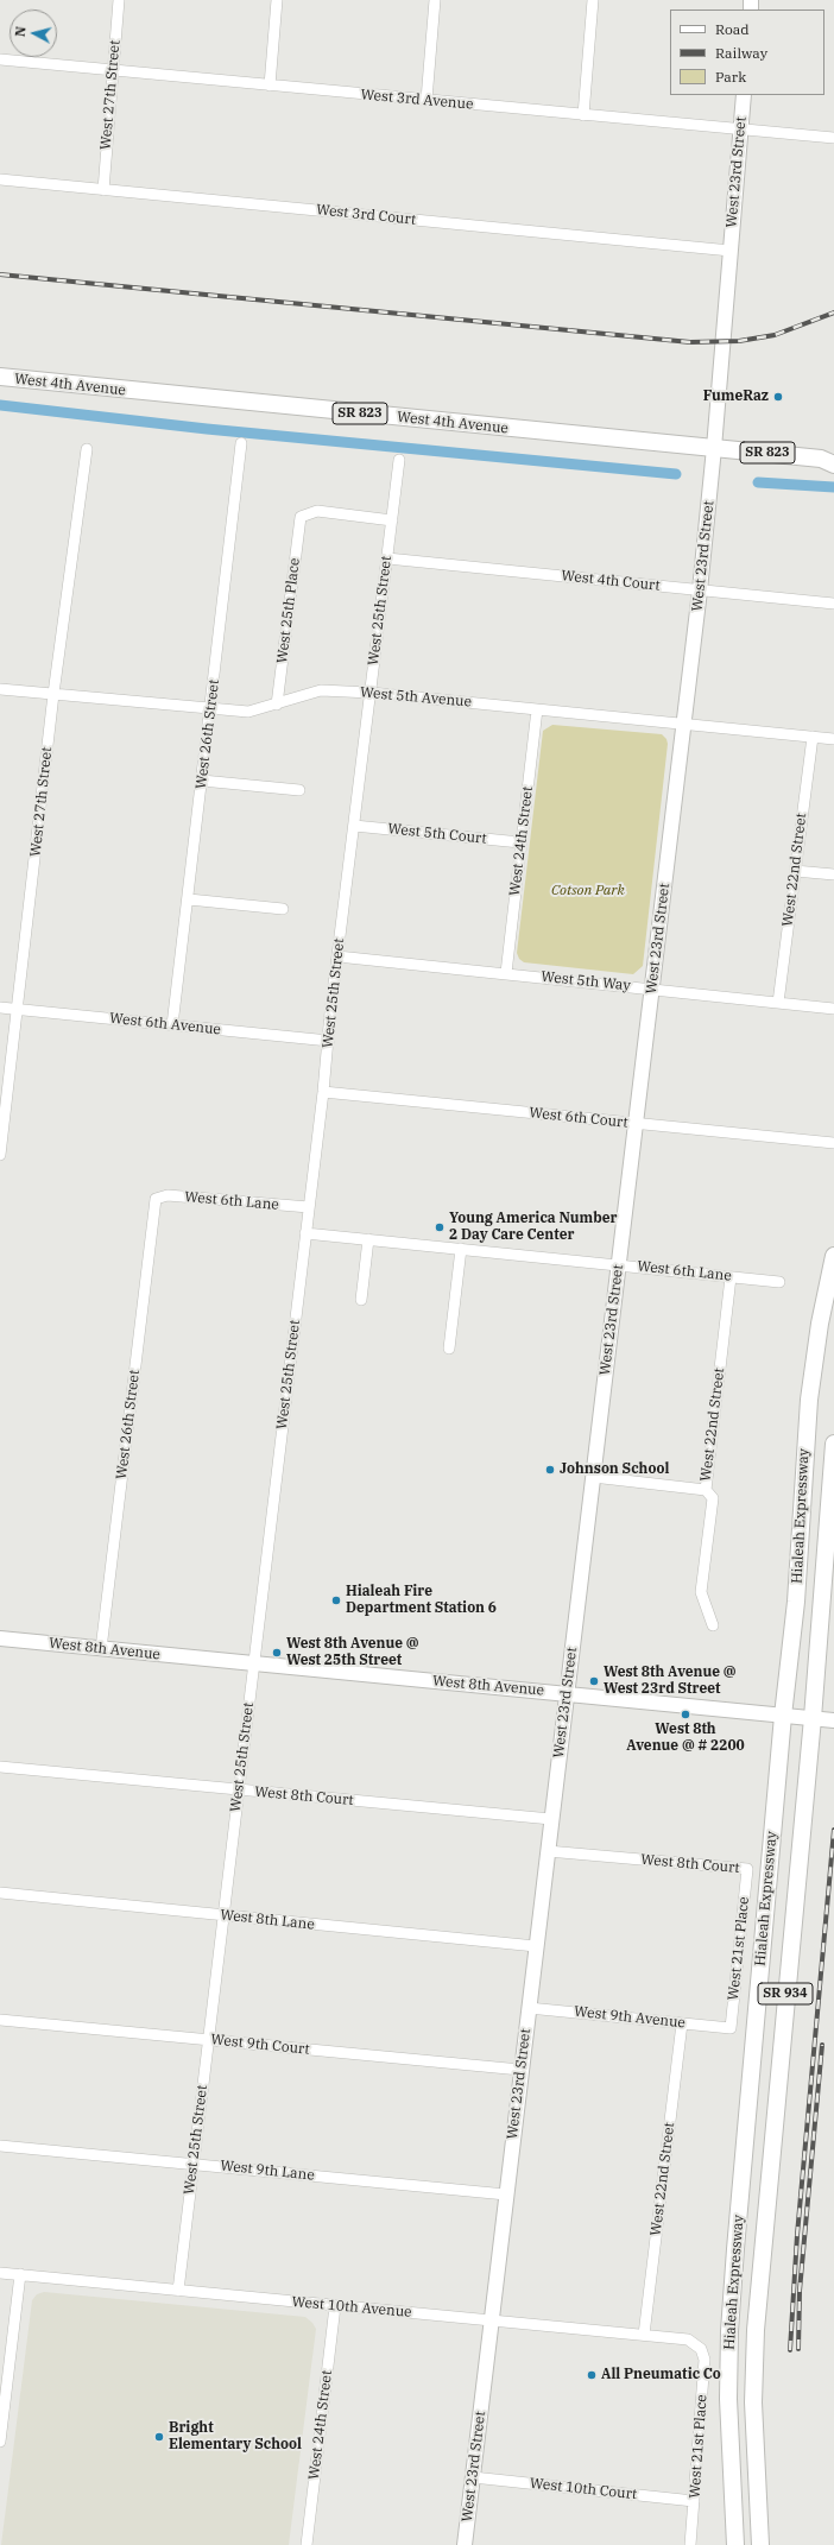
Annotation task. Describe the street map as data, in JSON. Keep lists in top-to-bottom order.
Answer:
{
  "streets": {
    "main road": [
      "West 4th Avenue",
      "SR 823",
      "Hialeah Expressway",
      "SR 934"
    ],
    "street": [
      "West 27th Street",
      "West 3rd Avenue",
      "West 23rd Street",
      "West 3rd Court",
      "West 4th Court",
      "West 25th Place",
      "West 25th Street",
      "West 5th Avenue",
      "West 26th Street",
      "West 5th Court",
      "West 24th Street",
      "West 22nd Street",
      "West 5th Way",
      "West 6th Avenue",
      "West 6th Court",
      "West 6th Lane",
      "West 8th Avenue",
      "West 8th Court",
      "West 8th Lane",
      "West 21st Place",
      "West 9th Avenue",
      "West 9th Court",
      "West 9th Lane",
      "West 10th Avenue",
      "West 10th Court"
    ]
  },
  "crossings": [
    ["West 27th Street", "West 3rd Avenue"],
    ["West 27th Street", "West 3rd Court"],
    ["West 27th Street", "West 5th Avenue"],
    ["West 27th Street", "West 6th Avenue"],
    ["West 3rd Avenue", "West 23rd Street"],
    ["West 23rd Street", "West 3rd Court"],
    ["West 23rd Street", "West 4th Avenue"],
    ["West 23rd Street", "West 4th Court"],
    ["West 23rd Street", "West 5th Avenue"],
    ["West 23rd Street", "West 5th Way"],
    ["West 23rd Street", "West 6th Court"],
    ["West 23rd Street", "West 6th Lane"],
    ["West 23rd Street", "West 8th Avenue"],
    ["West 23rd Street", "West 8th Court"],
    ["West 23rd Street", "West 8th Lane"],
    ["West 23rd Street", "West 9th Avenue"],
    ["West 23rd Street", "West 9th Court"],
    ["West 23rd Street", "West 9th Lane"],
    ["West 23rd Street", "West 10th Avenue"],
    ["West 23rd Street", "West 10th Court"],
    ["West 4th Court", "West 25th Street"],
    ["West 25th Place", "West 25th Street"],
    ["West 25th Place", "West 5th Avenue"],
    ["West 25th Street", "West 5th Avenue"],
    ["West 25th Street", "West 5th Court"],
    ["West 25th Street", "West 5th Way"],
    ["West 25th Street", "West 6th Avenue"],
    ["West 25th Street", "West 6th Court"],
    ["West 25th Street", "West 6th Lane"],
    ["West 25th Street", "West 8th Avenue"],
    ["West 25th Street", "West 8th Court"],
    ["West 25th Street", "West 8th Lane"],
    ["West 25th Street", "West 9th Court"],
    ["West 25th Street", "West 9th Lane"],
    ["West 25th Street", "West 10th Avenue"],
    ["West 5th Avenue", "West 26th Street"],
    ["West 5th Avenue", "West 24th Street"],
    ["West 5th Avenue", "West 22nd Street"],
    ["West 26th Street", "West 6th Avenue"],
    ["West 26th Street", "West 6th Lane"],
    ["West 26th Street", "West 8th Avenue"],
    ["West 5th Court", "West 24th Street"],
    ["West 24th Street", "West 5th Way"],
    ["West 24th Street", "West 10th Avenue"],
    ["West 22nd Street", "West 5th Way"],
    ["West 22nd Street", "West 6th Lane"],
    ["West 22nd Street", "West 9th Avenue"],
    ["West 22nd Street", "West 10th Avenue"],
    ["Hialeah Expressway", "West 8th Avenue"],
    ["West 8th Court", "West 21st Place"],
    ["West 21st Place", "West 9th Avenue"],
    ["West 21st Place", "West 10th Avenue"],
    ["West 21st Place", "West 10th Court"]
  ],
  "parks": ["Cotson Park"],
  "places": [
    "FumeRaz",
    "Young America Number 2 Day Care Center",
    "Johnson School",
    "Hialeah Fire Department Station 6",
    "West 8th Avenue @ West 25th Street",
    "West 8th Avenue @ West 23rd Street",
    "West 8th Avenue @ # 2200",
    "All Pneumatic Co",
    "Bright Elementary School"
  ],
  "legend": ["Road", "Railway", "Park"],
  "north": "left"
}
